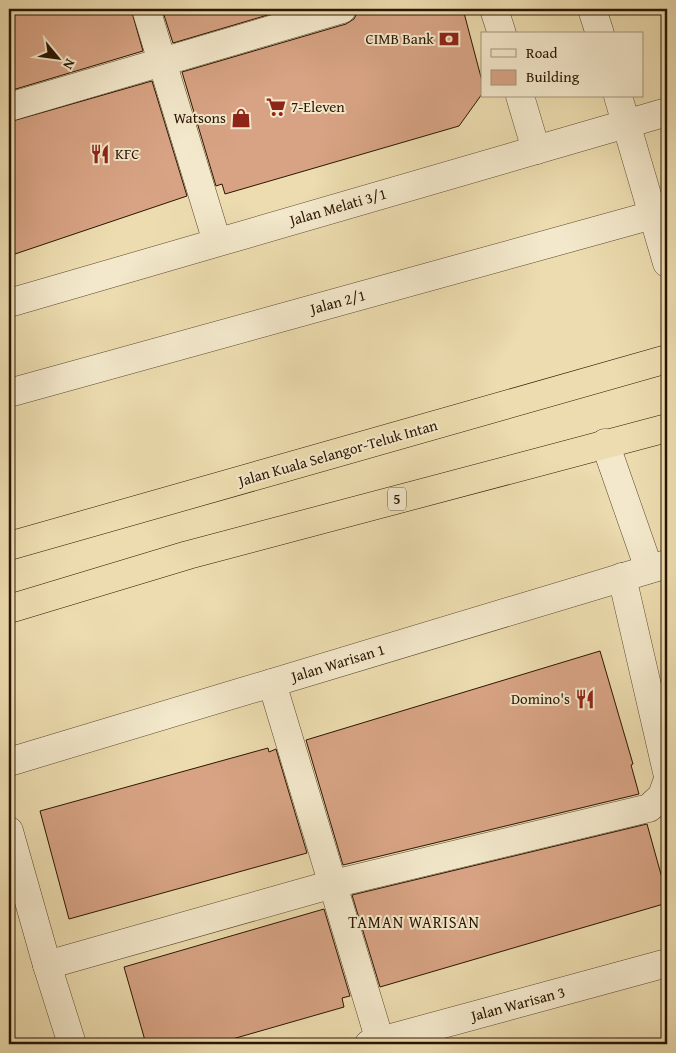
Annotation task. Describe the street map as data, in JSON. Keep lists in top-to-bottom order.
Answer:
{
  "streets": {
    "highway": ["Jalan Kuala Selangor-Teluk Intan", "5"],
    "street": [
      "Jalan Melati 3/1",
      "Jalan 2/1",
      "Jalan Warisan 1",
      "Jalan Warisan 3"
    ]
  },
  "districts": ["TAMAN WARISAN"],
  "places": {
    "bank": ["CIMB Bank"],
    "supermarket": ["7-Eleven"],
    "shop": ["Watsons"],
    "restaurant": ["KFC", "Domino's"]
  },
  "legend": ["Road", "Building"],
  "north": "bottom right"
}
